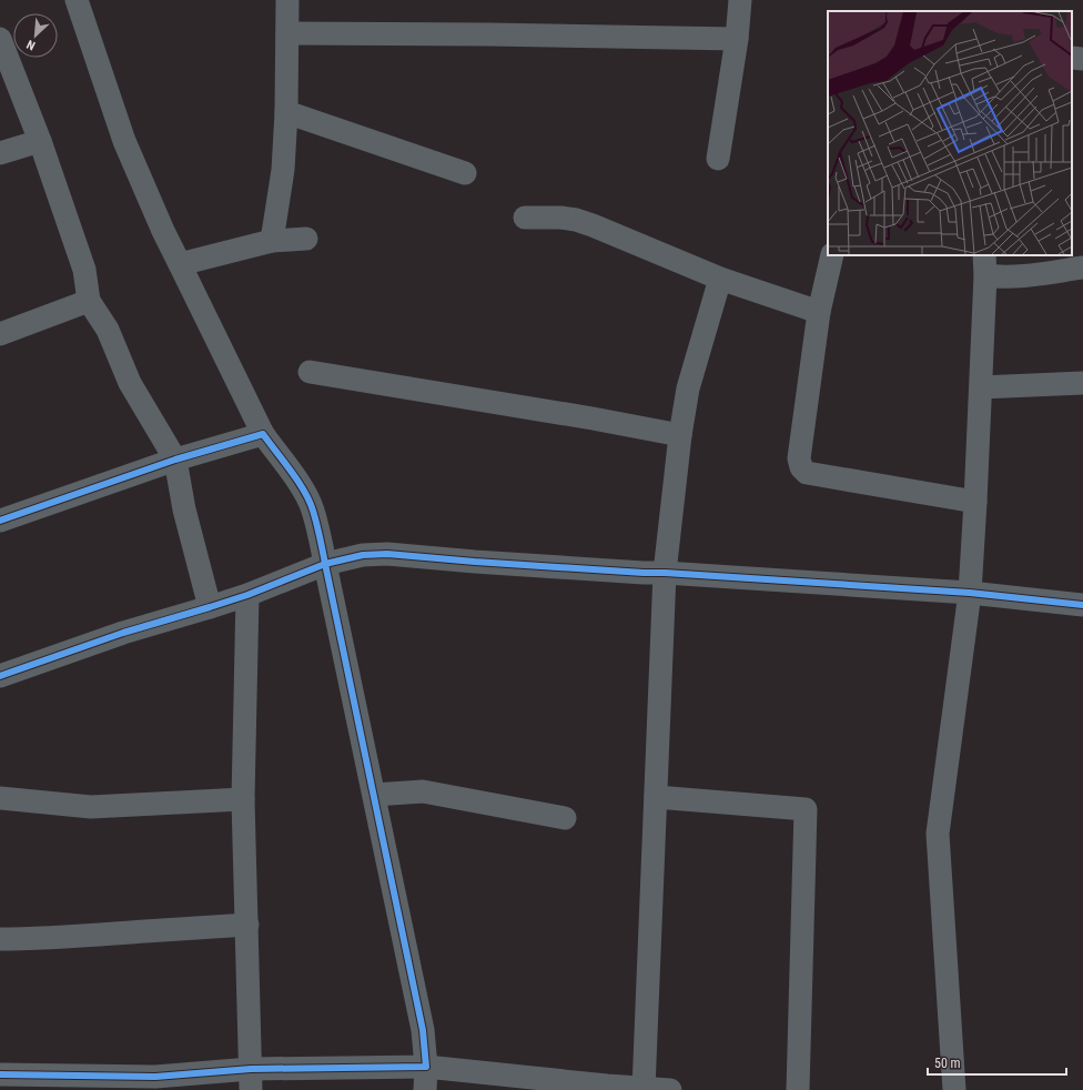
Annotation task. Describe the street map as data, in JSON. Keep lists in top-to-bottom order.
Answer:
{
  "scale_bar": "50 m",
  "north": "bottom left"
}
